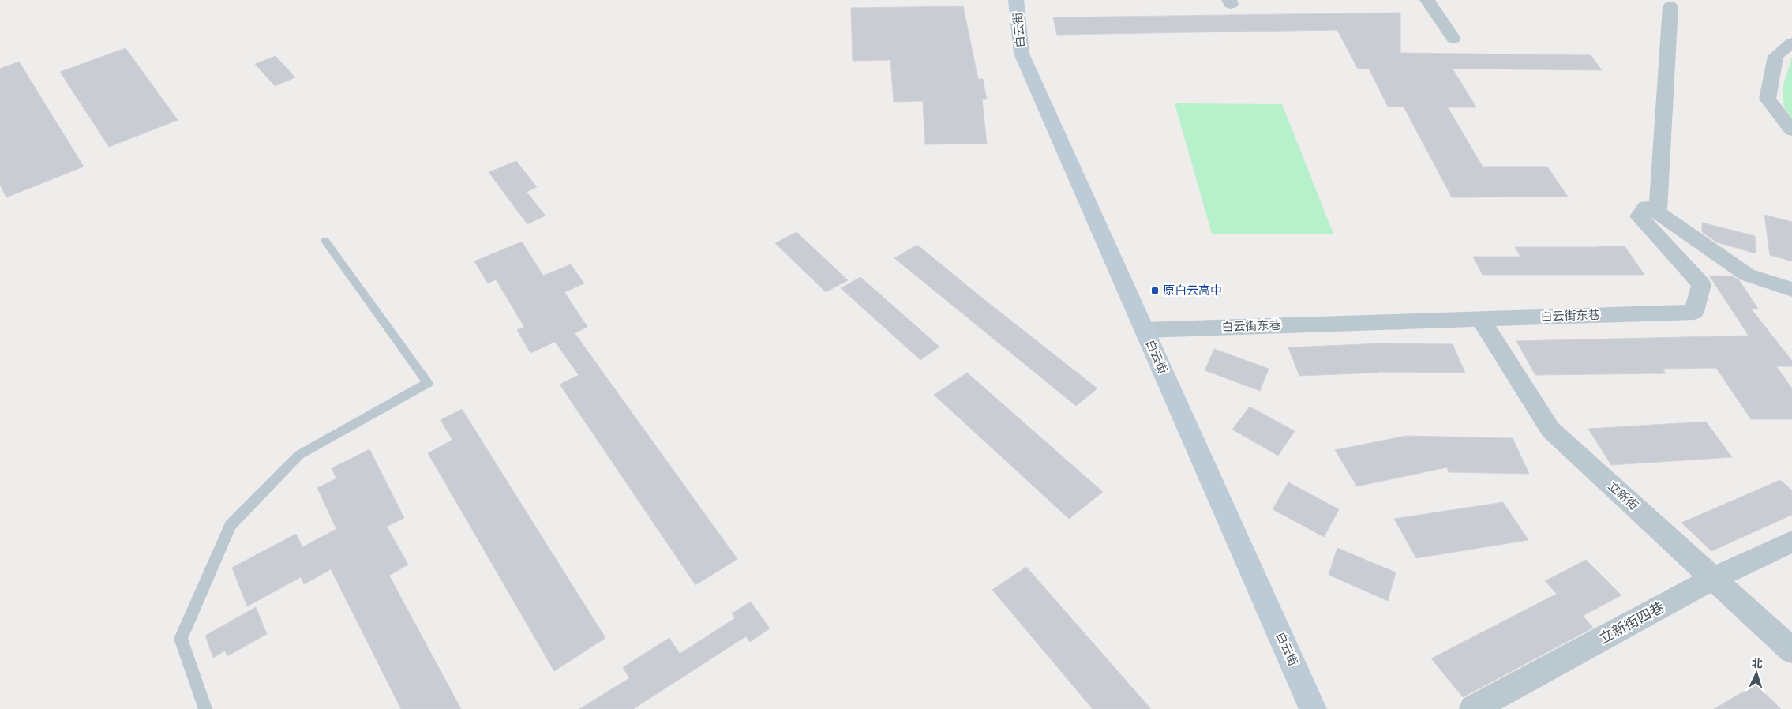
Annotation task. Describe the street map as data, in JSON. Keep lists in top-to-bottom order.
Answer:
{
  "streets": {
    "main road": ["白云街"],
    "street": ["白云街东巷", "立新街", "立新街四巷"]
  },
  "crossings": [
    ["白云街", "白云街东巷"],
    ["白云街东巷", "立新街"],
    ["立新街", "立新街四巷"]
  ],
  "places": {
    "transit": ["原白云高中"]
  },
  "north": "top"
}
